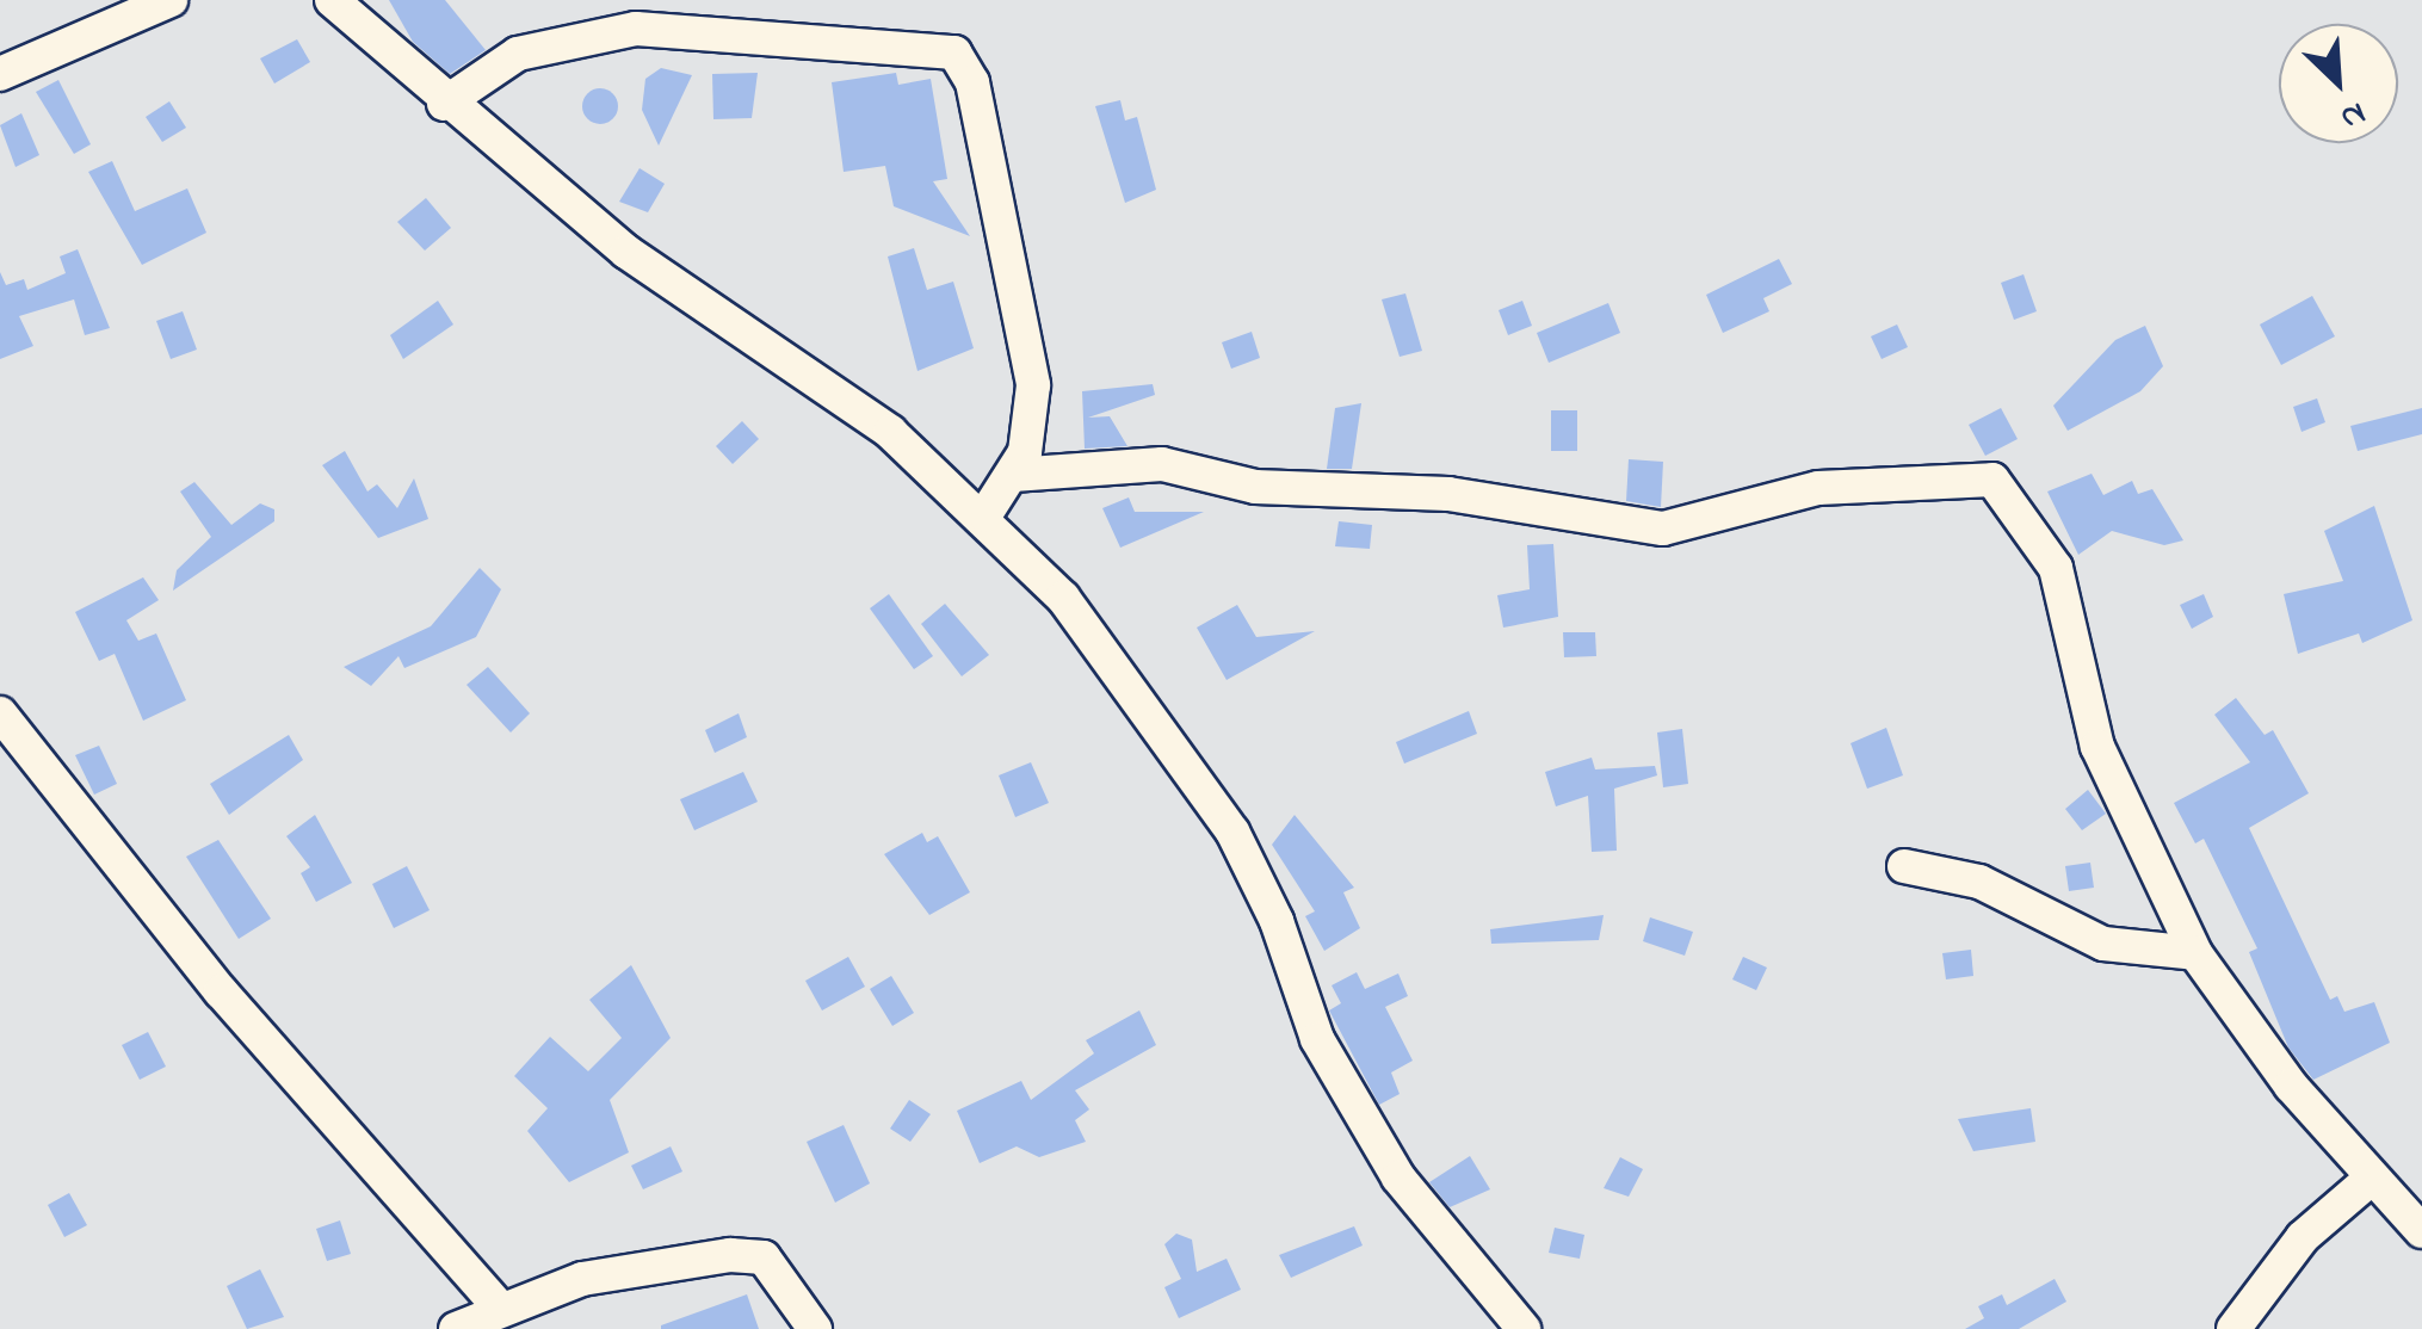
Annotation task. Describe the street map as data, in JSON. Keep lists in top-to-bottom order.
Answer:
{
  "north": "bottom right"
}
